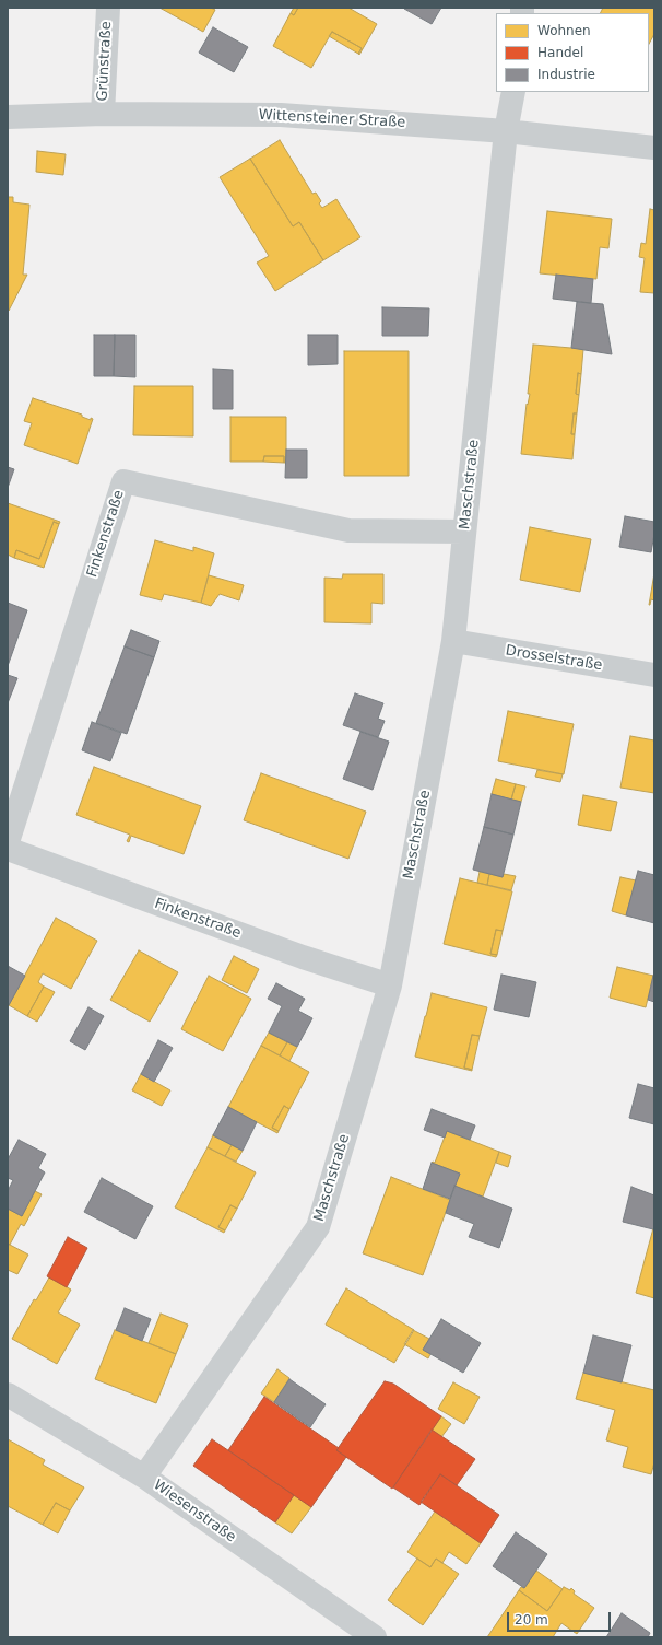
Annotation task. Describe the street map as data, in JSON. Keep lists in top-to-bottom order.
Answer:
{
  "streets": {
    "street": [
      "Grünstraße",
      "Wittensteiner Straße",
      "Maschstraße",
      "Finkenstraße",
      "Drosselstraße",
      "Wiesenstraße"
    ]
  },
  "crossings": [
    ["Grünstraße", "Wittensteiner Straße"],
    ["Wittensteiner Straße", "Maschstraße"],
    ["Maschstraße", "Finkenstraße"],
    ["Maschstraße", "Drosselstraße"],
    ["Maschstraße", "Wiesenstraße"]
  ],
  "legend": ["Wohnen", "Handel", "Industrie"],
  "scale_bar": "20 m"
}
